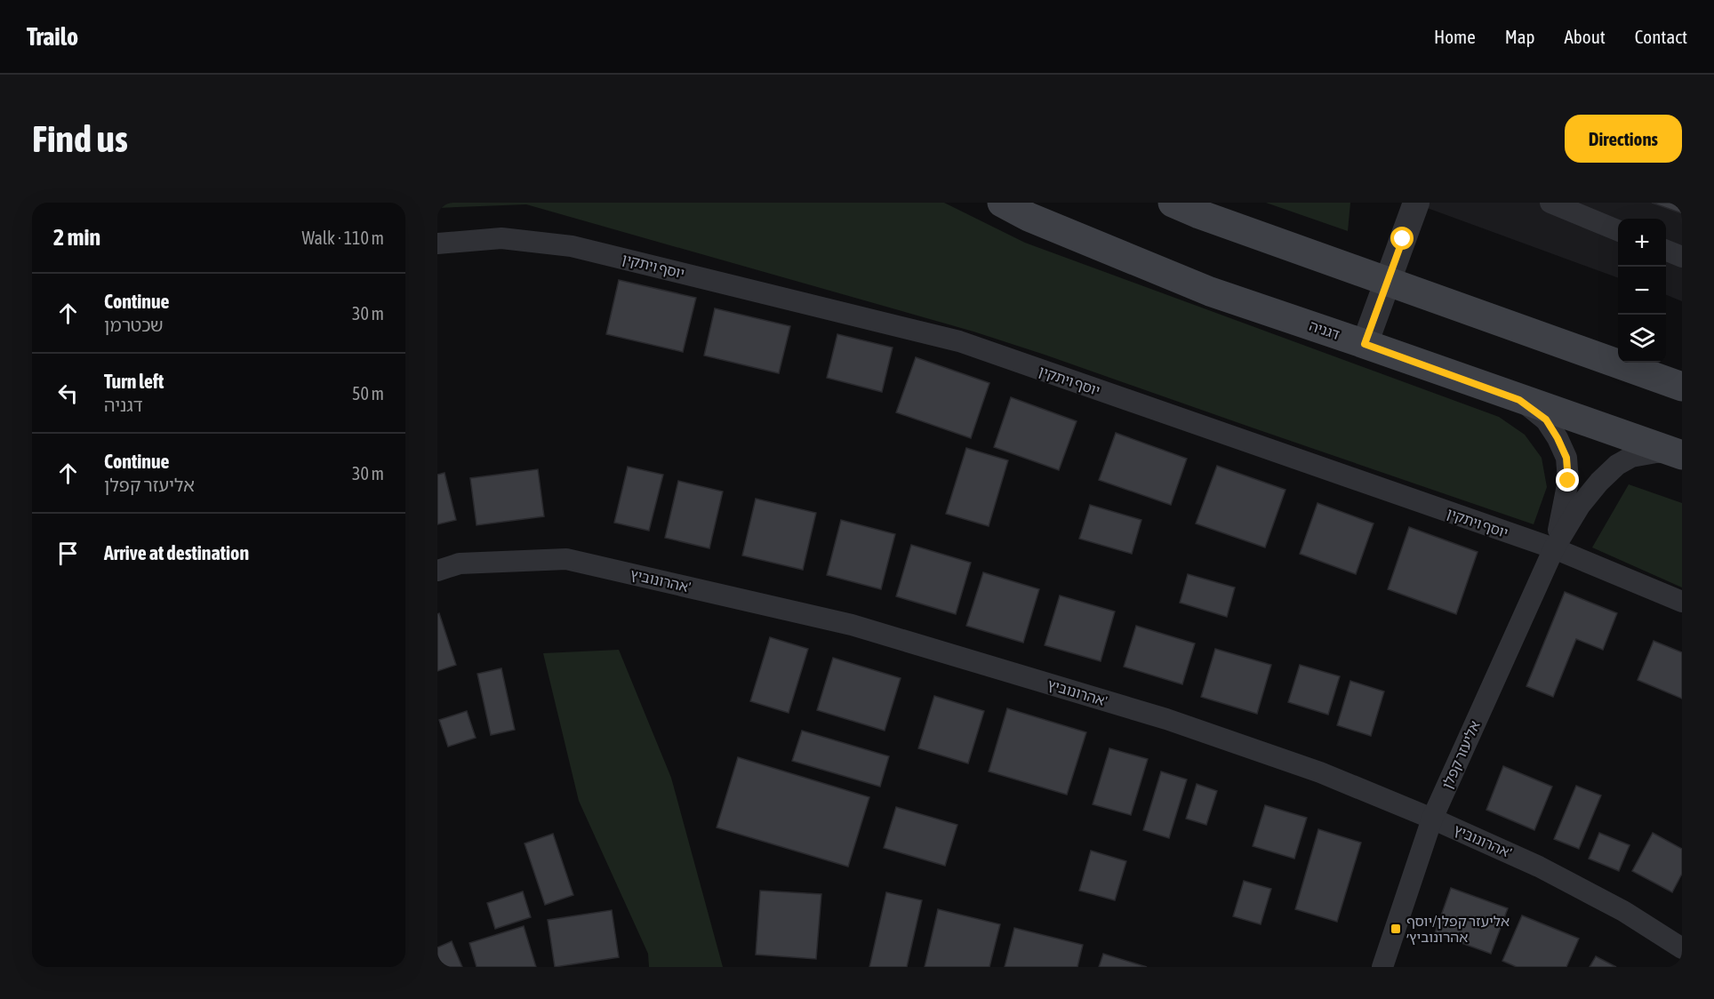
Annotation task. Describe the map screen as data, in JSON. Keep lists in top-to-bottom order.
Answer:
{
  "streets": {
    "main road": ["דגניה"],
    "street": ["יוסף ויתקין", "אהרונוביץ'", "אליעזר קפלן"]
  },
  "crossings": [
    ["יוסף ויתקין", "אליעזר קפלן"],
    ["דגניה", "אליעזר קפלן"],
    ["אהרונוביץ'", "אליעזר קפלן"]
  ],
  "places": {
    "transit": ["אליעזר קפלן/יוסף אהרונוביץ׳"]
  },
  "page": {
    "header": "Trailo",
    "nav": [
      "Home",
      "Map",
      "About",
      "Contact"
    ],
    "buttons": "Directions",
    "title": "Find us",
    "heading": ["2 min", "Walk · 110 m"],
    "map_buttons": ["+", "−"],
    "list": [
      ["Continue", "שכטרמן", "30 m"],
      ["Turn left", "דגניה", "50 m"],
      ["Continue", "אליעזר קפלן", "30 m"],
      "Arrive at destination"
    ]
  }
}
